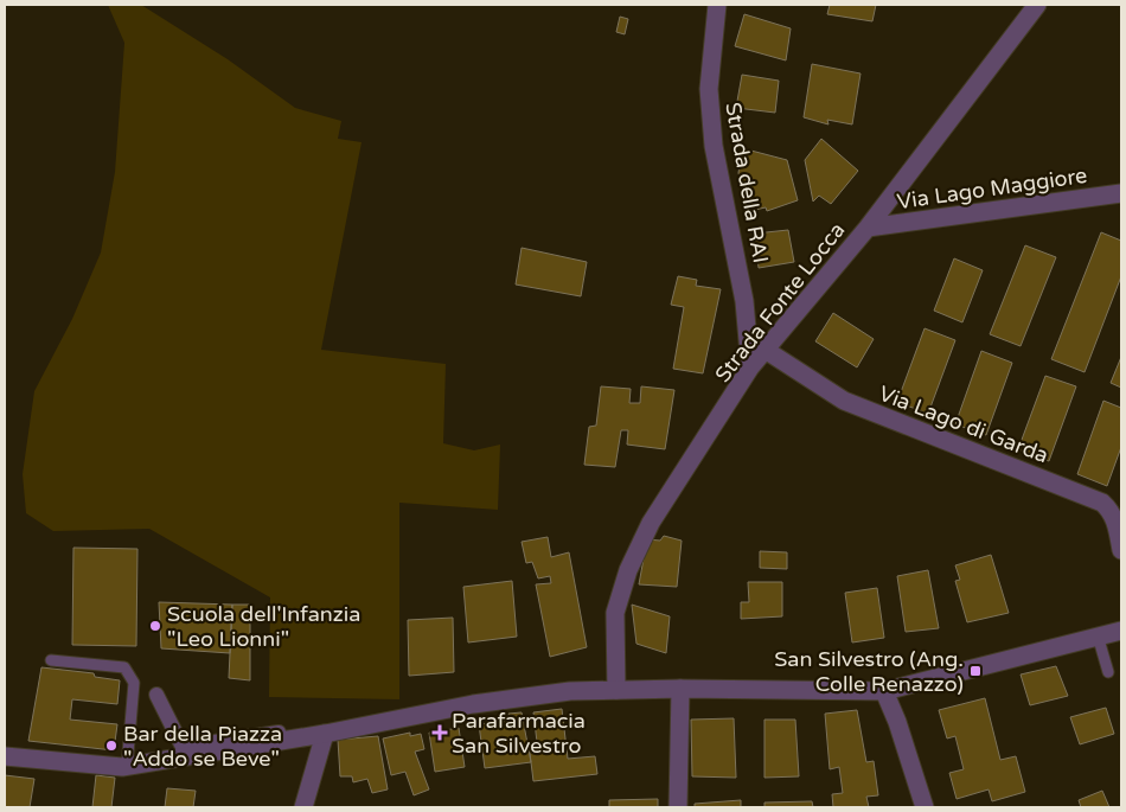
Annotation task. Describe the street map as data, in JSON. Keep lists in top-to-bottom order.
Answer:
{
  "streets": {
    "street": [
      "Strada della RAI",
      "Via Lago Maggiore",
      "Strada Fonte Locca",
      "Via Lago di Garda"
    ]
  },
  "crossings": [
    ["Strada della RAI", "Strada Fonte Locca"],
    ["Via Lago Maggiore", "Strada Fonte Locca"],
    ["Strada Fonte Locca", "Via Lago di Garda"]
  ],
  "places": {
    "other": ["Scuola dell'Infanzia \"Leo Lionni\"", "Bar della Piazza \"Addo se Beve\""],
    "transit": ["San Silvestro (Ang. Colle Renazzo)"],
    "health": ["Parafarmacia San Silvestro"]
  }
}
